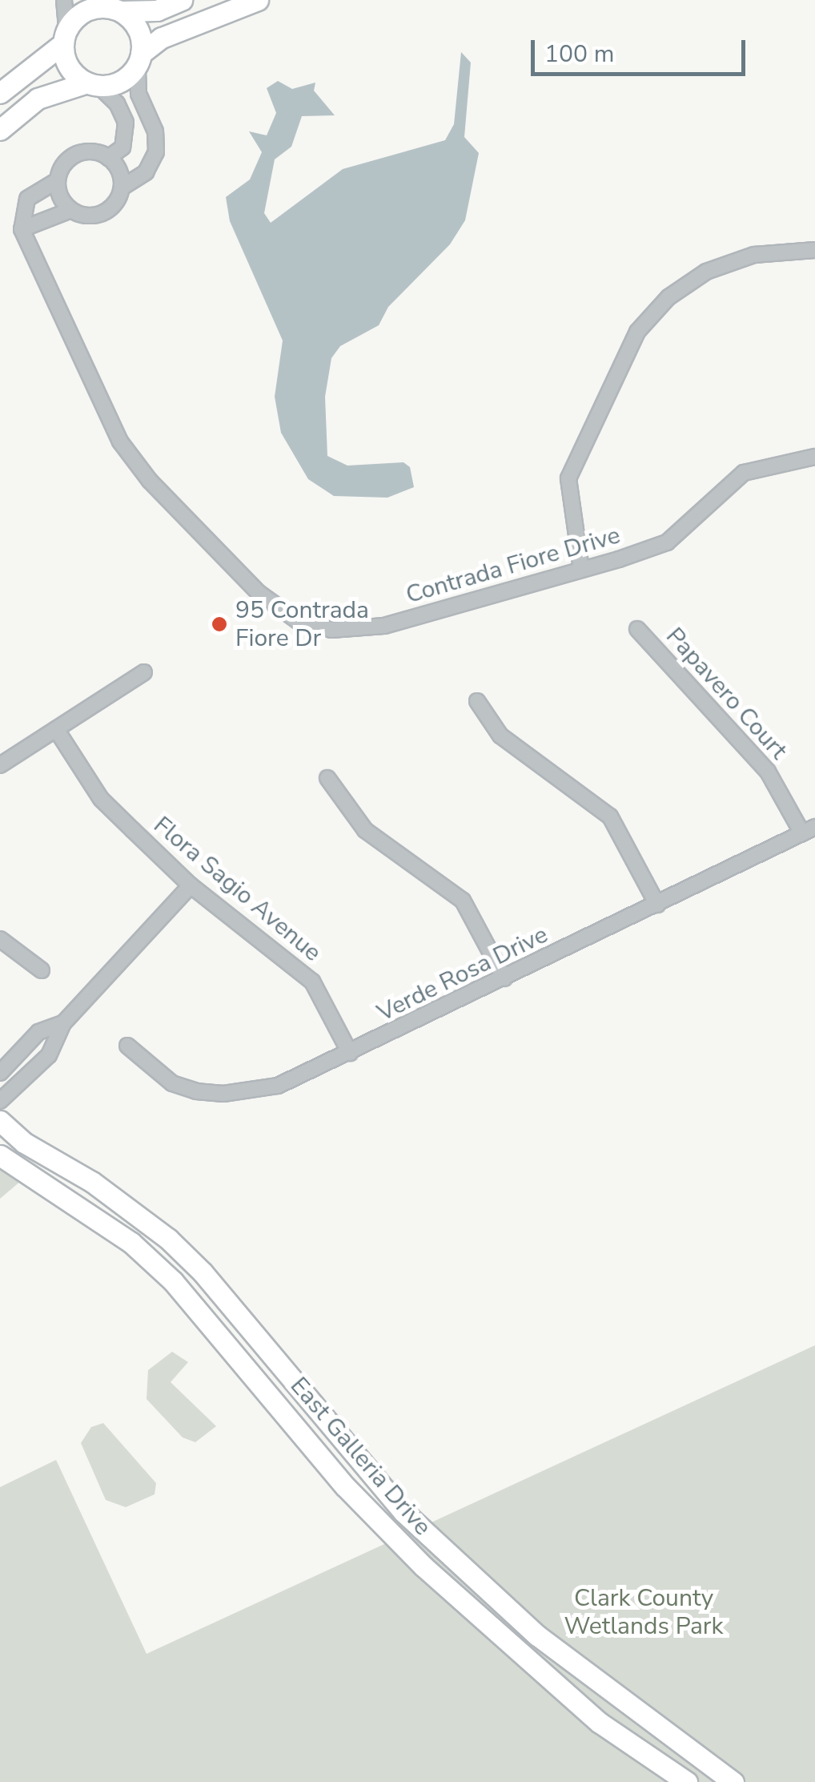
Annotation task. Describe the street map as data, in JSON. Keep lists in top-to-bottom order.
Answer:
{
  "streets": {
    "main road": ["East Galleria Drive"],
    "street": [
      "Contrada Fiore Drive",
      "Papavero Court",
      "Flora Sagio Avenue",
      "Verde Rosa Drive"
    ]
  },
  "crossings": [
    ["Papavero Court", "Verde Rosa Drive"],
    ["Flora Sagio Avenue", "Verde Rosa Drive"]
  ],
  "parks": ["Clark County Wetlands Park"],
  "places": ["95 Contrada Fiore Dr"],
  "scale_bar": "100 m"
}
